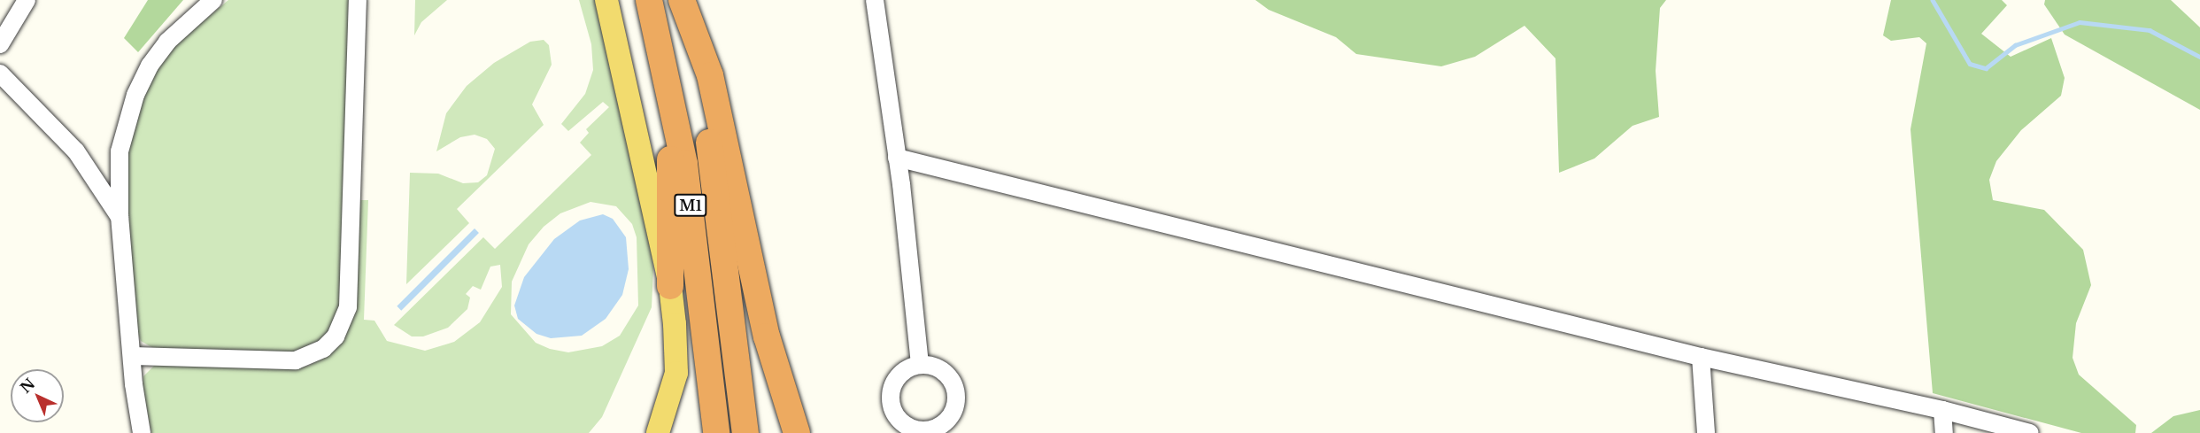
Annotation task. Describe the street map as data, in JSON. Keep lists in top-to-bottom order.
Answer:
{
  "streets": {
    "highway": ["M1"]
  },
  "north": "top left"
}
